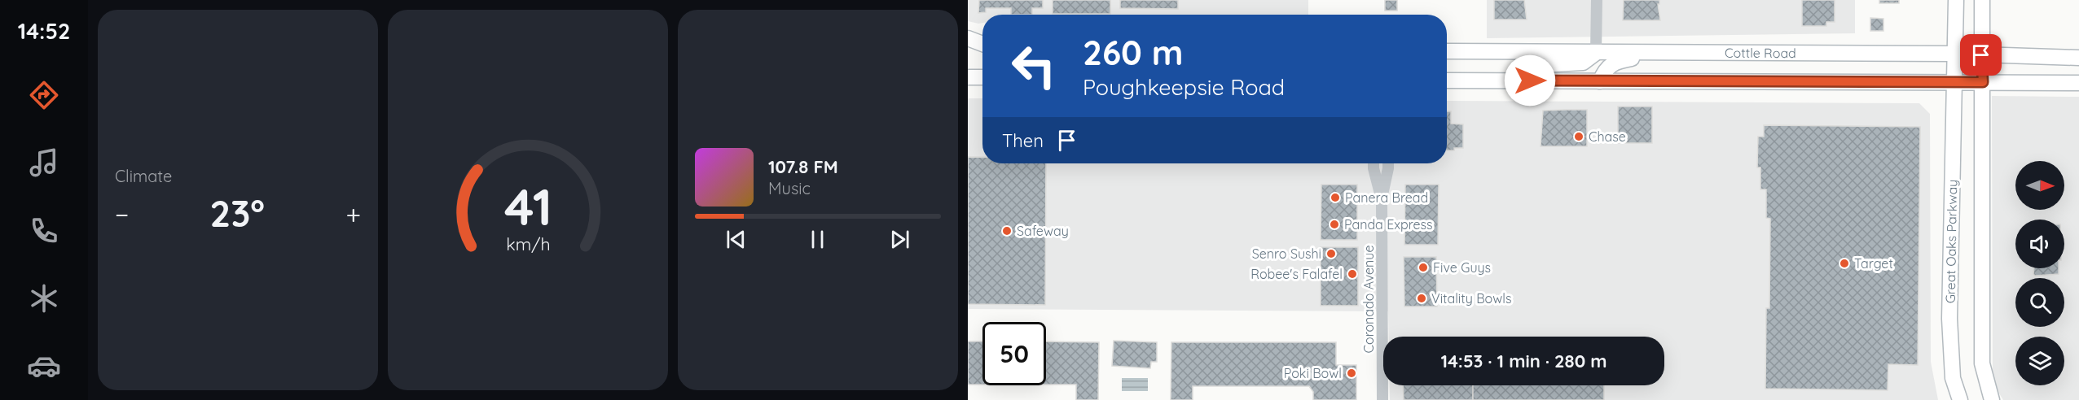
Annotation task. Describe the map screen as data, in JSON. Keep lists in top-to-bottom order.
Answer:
{
  "streets": {
    "main road": ["Cottle Road", "Great Oaks Parkway"],
    "street": ["Coronado Avenue"]
  },
  "crossings": [
    ["Cottle Road", "Great Oaks Parkway"]
  ],
  "places": [
    "Chase",
    "Panera Bread",
    "Panda Express",
    "Safeway",
    "Senro Sushi",
    "Target",
    "Five Guys",
    "Robee's Falafel",
    "Vitality Bowls",
    "Poki Bowl"
  ],
  "north": "right",
  "page": {
    "tabs": "14:52",
    "tile": "Climate",
    "turn": ["260 m", "Poughkeepsie Road"],
    "then": "Then",
    "song": ["107.8 FM", "Music"],
    "heat": ["−", "23°", "+"],
    "limit": "50",
    "trip": "14:53 · 1 min · 280 m",
    "gauge": ["41", "km/h"]
  }
}
